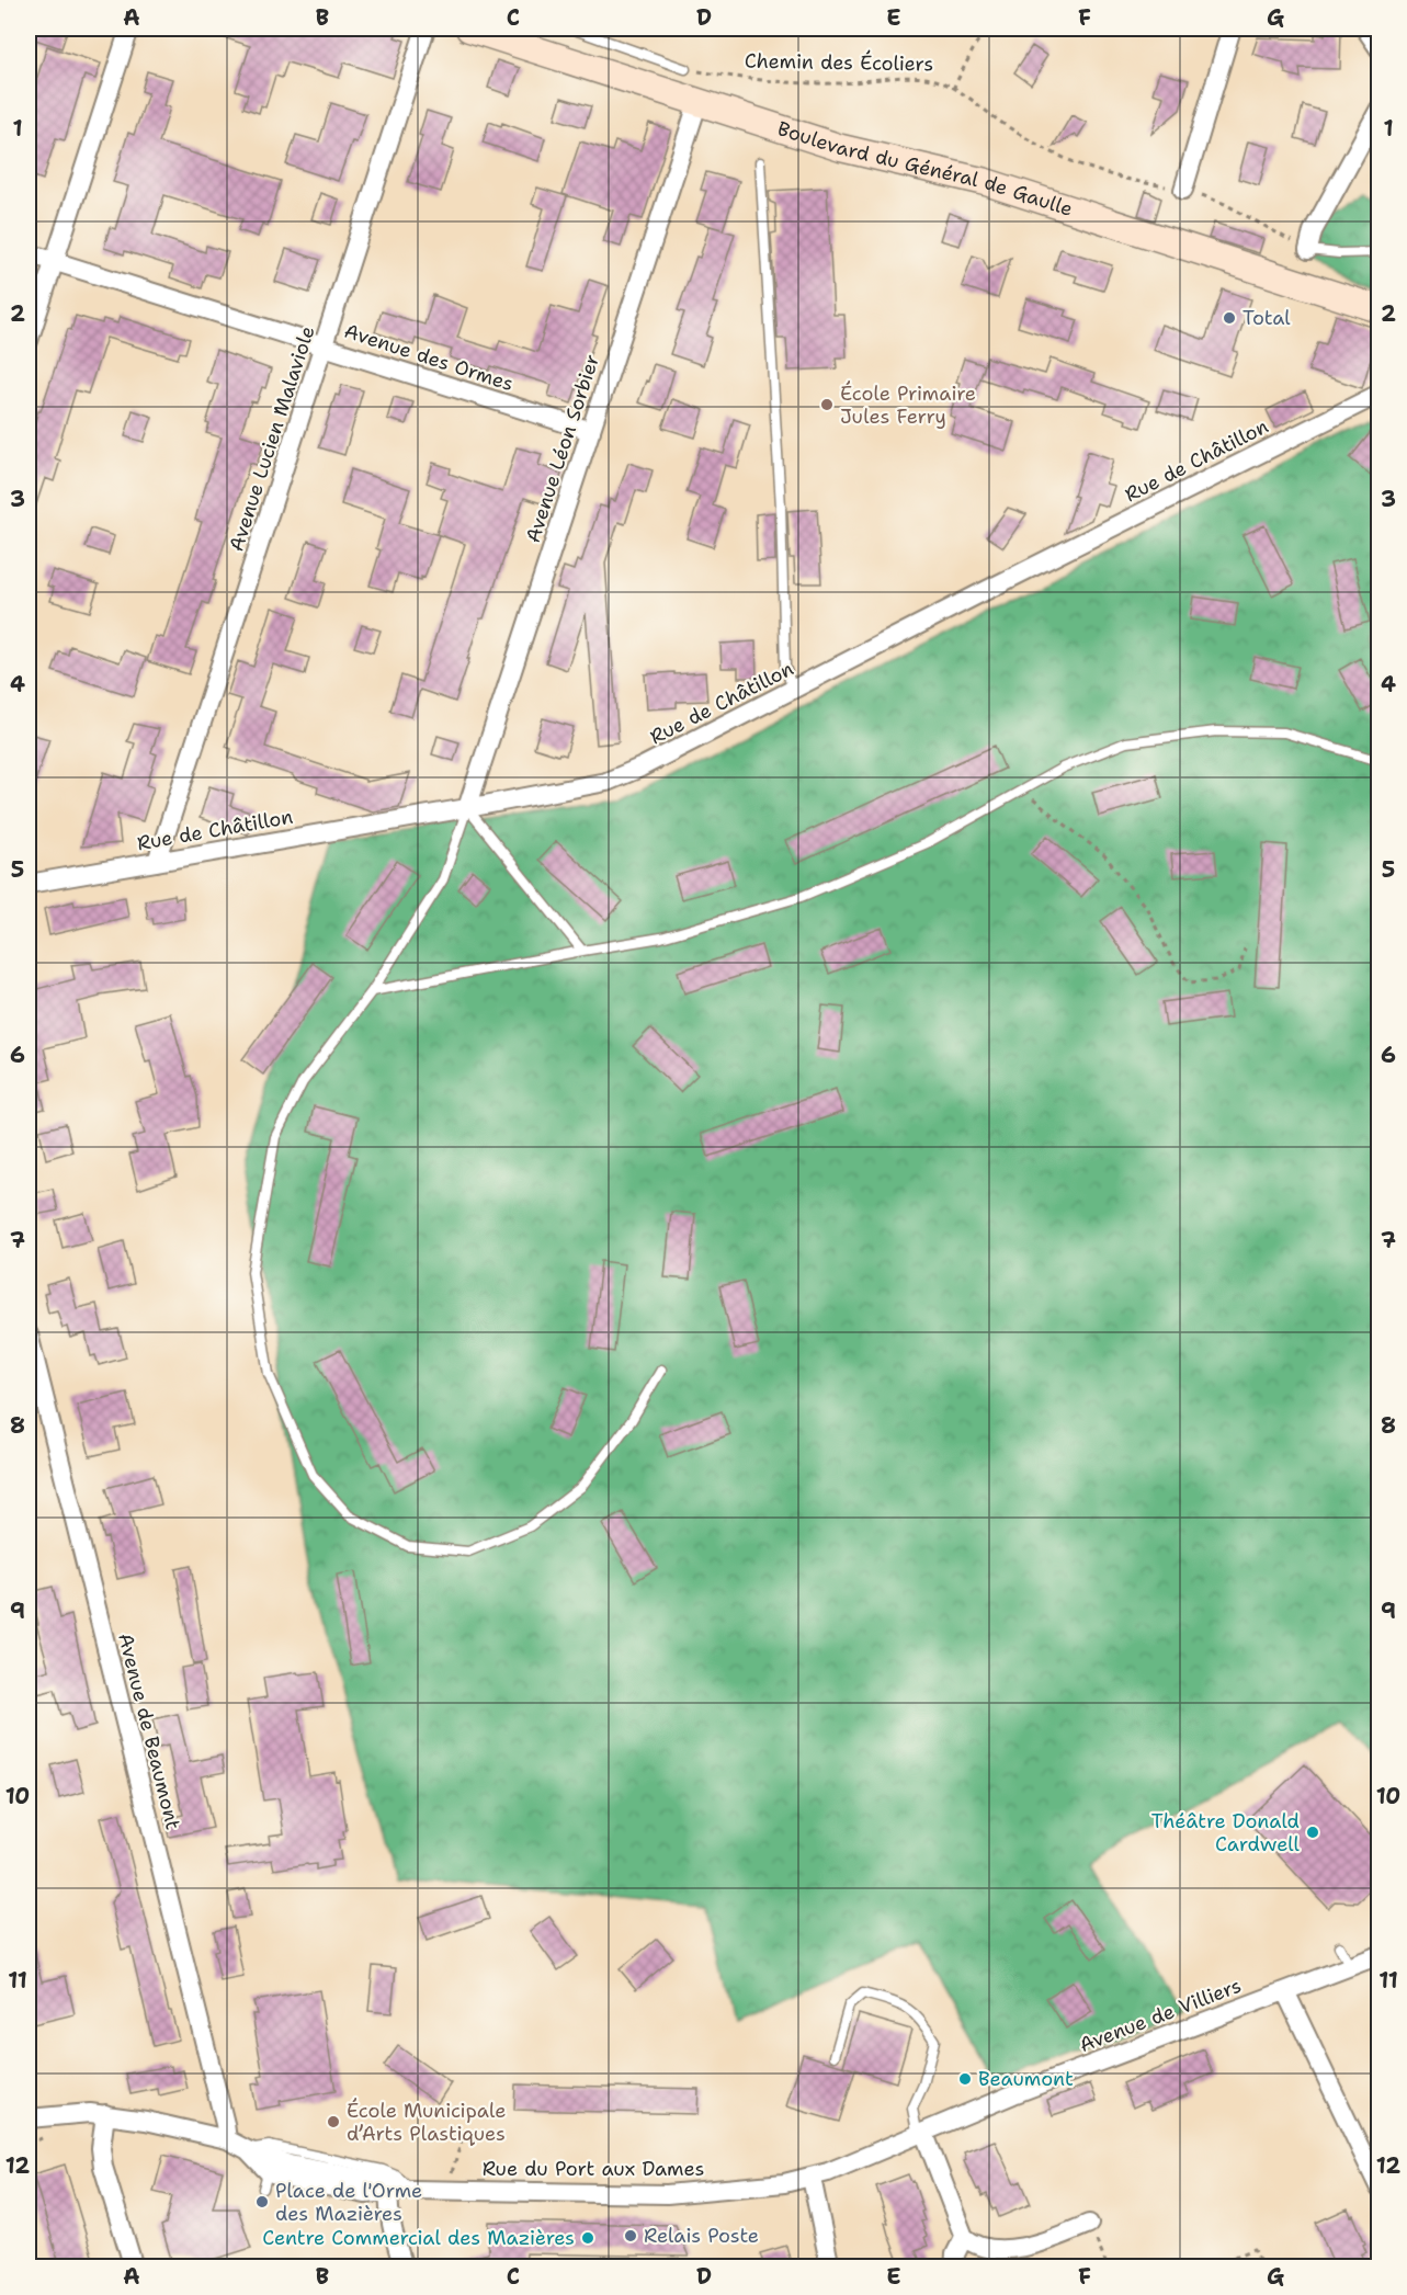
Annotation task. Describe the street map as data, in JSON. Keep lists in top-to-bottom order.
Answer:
{
  "streets": {
    "main road": ["Boulevard du Général de Gaulle"],
    "street": [
      "Avenue des Ormes",
      "Avenue Lucien Malaviole",
      "Avenue Léon Sorbier",
      "Rue de Châtillon",
      "Avenue de Beaumont",
      "Avenue de Villiers",
      "Rue du Port aux Dames"
    ],
    "path": ["Chemin des Écoliers"]
  },
  "crossings": [
    ["Boulevard du Général de Gaulle", "Avenue Léon Sorbier"],
    ["Avenue des Ormes", "Avenue Lucien Malaviole"],
    ["Avenue des Ormes", "Avenue Léon Sorbier"],
    ["Avenue Lucien Malaviole", "Rue de Châtillon"],
    ["Avenue Léon Sorbier", "Rue de Châtillon"],
    ["Avenue de Beaumont", "Rue du Port aux Dames"],
    ["Avenue de Villiers", "Rue du Port aux Dames"]
  ],
  "places": [
    "Total",
    "École Primaire Jules Ferry",
    "Théâtre Donald Cardwell",
    "Beaumont",
    "École Municipale d’Arts Plastiques",
    "Place de l'Orme des Mazières",
    "Relais Poste",
    "Centre Commercial des Mazières"
  ],
  "grid": {
    "columns": [
      "A",
      "B",
      "C",
      "D",
      "E",
      "F",
      "G"
    ],
    "rows": [
      "1",
      "2",
      "3",
      "4",
      "5",
      "6",
      "7",
      "8",
      "9",
      "10",
      "11",
      "12"
    ]
  }
}
